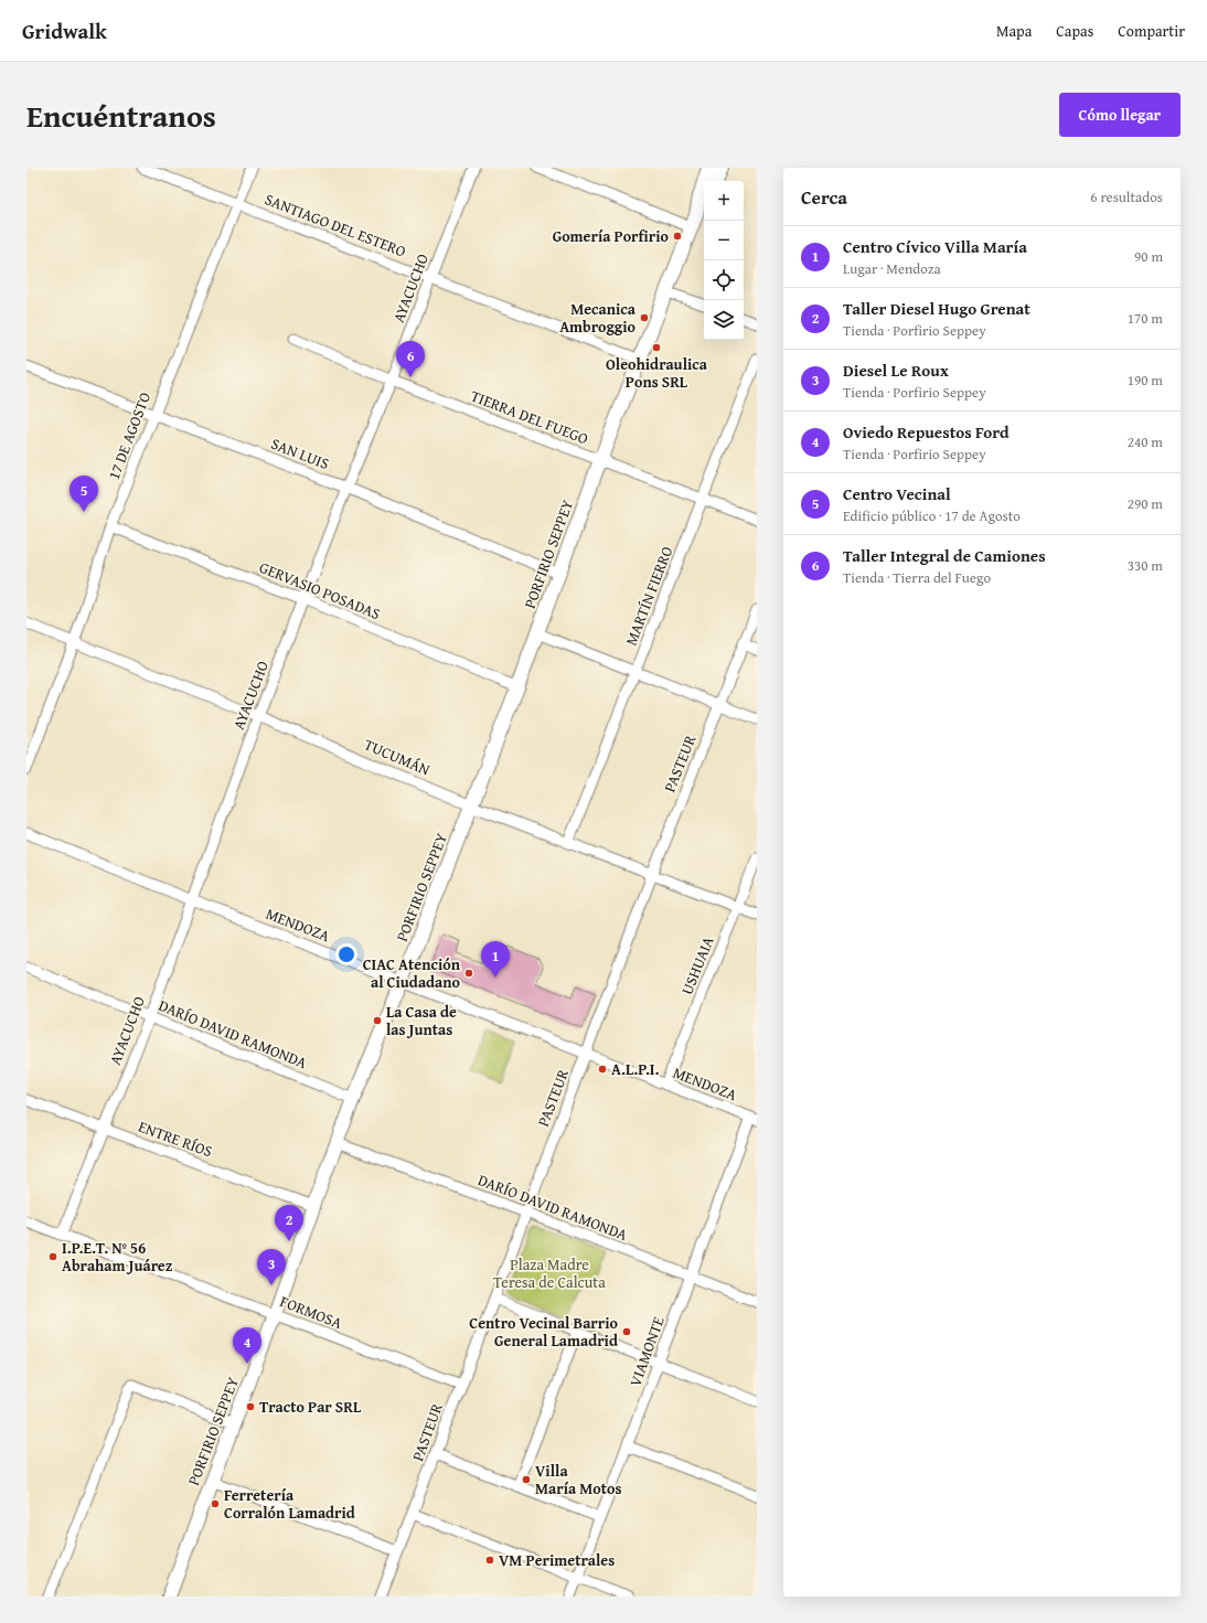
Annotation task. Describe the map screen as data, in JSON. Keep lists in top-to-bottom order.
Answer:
{
  "streets": {
    "main road": ["PORFIRIO SEPPEY"],
    "street": [
      "SANTIAGO DEL ESTERO",
      "AYACUCHO",
      "TIERRA DEL FUEGO",
      "17 DE AGOSTO",
      "SAN LUIS",
      "GERVASIO POSADAS",
      "MARTÍN FIERRO",
      "TUCUMÁN",
      "PASTEUR",
      "MENDOZA",
      "USHUAIA",
      "DARÍO DAVID RAMONDA",
      "ENTRE RÍOS",
      "FORMOSA",
      "VIAMONTE"
    ]
  },
  "crossings": [
    ["SANTIAGO DEL ESTERO", "AYACUCHO"],
    ["SANTIAGO DEL ESTERO", "17 DE AGOSTO"],
    ["SANTIAGO DEL ESTERO", "PORFIRIO SEPPEY"],
    ["AYACUCHO", "TIERRA DEL FUEGO"],
    ["AYACUCHO", "SAN LUIS"],
    ["AYACUCHO", "GERVASIO POSADAS"],
    ["AYACUCHO", "TUCUMÁN"],
    ["AYACUCHO", "MENDOZA"],
    ["AYACUCHO", "DARÍO DAVID RAMONDA"],
    ["AYACUCHO", "ENTRE RÍOS"],
    ["AYACUCHO", "FORMOSA"],
    ["TIERRA DEL FUEGO", "PORFIRIO SEPPEY"],
    ["TIERRA DEL FUEGO", "MARTÍN FIERRO"],
    ["17 DE AGOSTO", "SAN LUIS"],
    ["17 DE AGOSTO", "GERVASIO POSADAS"],
    ["17 DE AGOSTO", "TUCUMÁN"],
    ["SAN LUIS", "PORFIRIO SEPPEY"],
    ["PORFIRIO SEPPEY", "GERVASIO POSADAS"],
    ["PORFIRIO SEPPEY", "TUCUMÁN"],
    ["PORFIRIO SEPPEY", "MENDOZA"],
    ["PORFIRIO SEPPEY", "DARÍO DAVID RAMONDA"],
    ["PORFIRIO SEPPEY", "ENTRE RÍOS"],
    ["PORFIRIO SEPPEY", "FORMOSA"],
    ["MARTÍN FIERRO", "TUCUMÁN"],
    ["TUCUMÁN", "PASTEUR"],
    ["TUCUMÁN", "USHUAIA"],
    ["PASTEUR", "MENDOZA"],
    ["PASTEUR", "DARÍO DAVID RAMONDA"],
    ["PASTEUR", "FORMOSA"],
    ["MENDOZA", "USHUAIA"],
    ["MENDOZA", "VIAMONTE"],
    ["DARÍO DAVID RAMONDA", "VIAMONTE"]
  ],
  "parks": ["Plaza Madre Teresa de Calcuta"],
  "places": [
    "Gomería Porfirio",
    "Mecanica Ambroggio",
    "Oleohidraulica Pons SRL",
    "CIAC Atención al Ciudadano",
    "La Casa de las Juntas",
    "A.L.P.I.",
    "I.P.E.T. Nº 56 Abraham Juárez",
    "Centro Vecinal Barrio General Lamadrid",
    "Tracto Par SRL",
    "Villa María Motos",
    "Ferretería Corralón Lamadrid",
    "VM Perimetrales"
  ],
  "page": {
    "header": "Gridwalk",
    "nav": ["Mapa", "Capas", "Compartir"],
    "title": "Encuéntranos",
    "buttons": "Cómo llegar",
    "heading": ["Cerca", "6 resultados"],
    "map_buttons": ["+", "−"],
    "list": [
      {
        "mark": "1",
        "name": "Centro Cívico Villa María",
        "note": "Lugar · Mendoza",
        "value": "90 m"
      },
      {
        "mark": "2",
        "name": "Taller Diesel Hugo Grenat",
        "note": "Tienda · Porfirio Seppey",
        "value": "170 m"
      },
      {
        "mark": "3",
        "name": "Diesel Le Roux",
        "note": "Tienda · Porfirio Seppey",
        "value": "190 m"
      },
      {
        "mark": "4",
        "name": "Oviedo Repuestos Ford",
        "note": "Tienda · Porfirio Seppey",
        "value": "240 m"
      },
      {
        "mark": "5",
        "name": "Centro Vecinal",
        "note": "Edificio público · 17 de Agosto",
        "value": "290 m"
      },
      {
        "mark": "6",
        "name": "Taller Integral de Camiones",
        "note": "Tienda · Tierra del Fuego",
        "value": "330 m"
      }
    ],
    "pins": [
      "6",
      "5",
      "1",
      "2",
      "3",
      "4"
    ]
  }
}
